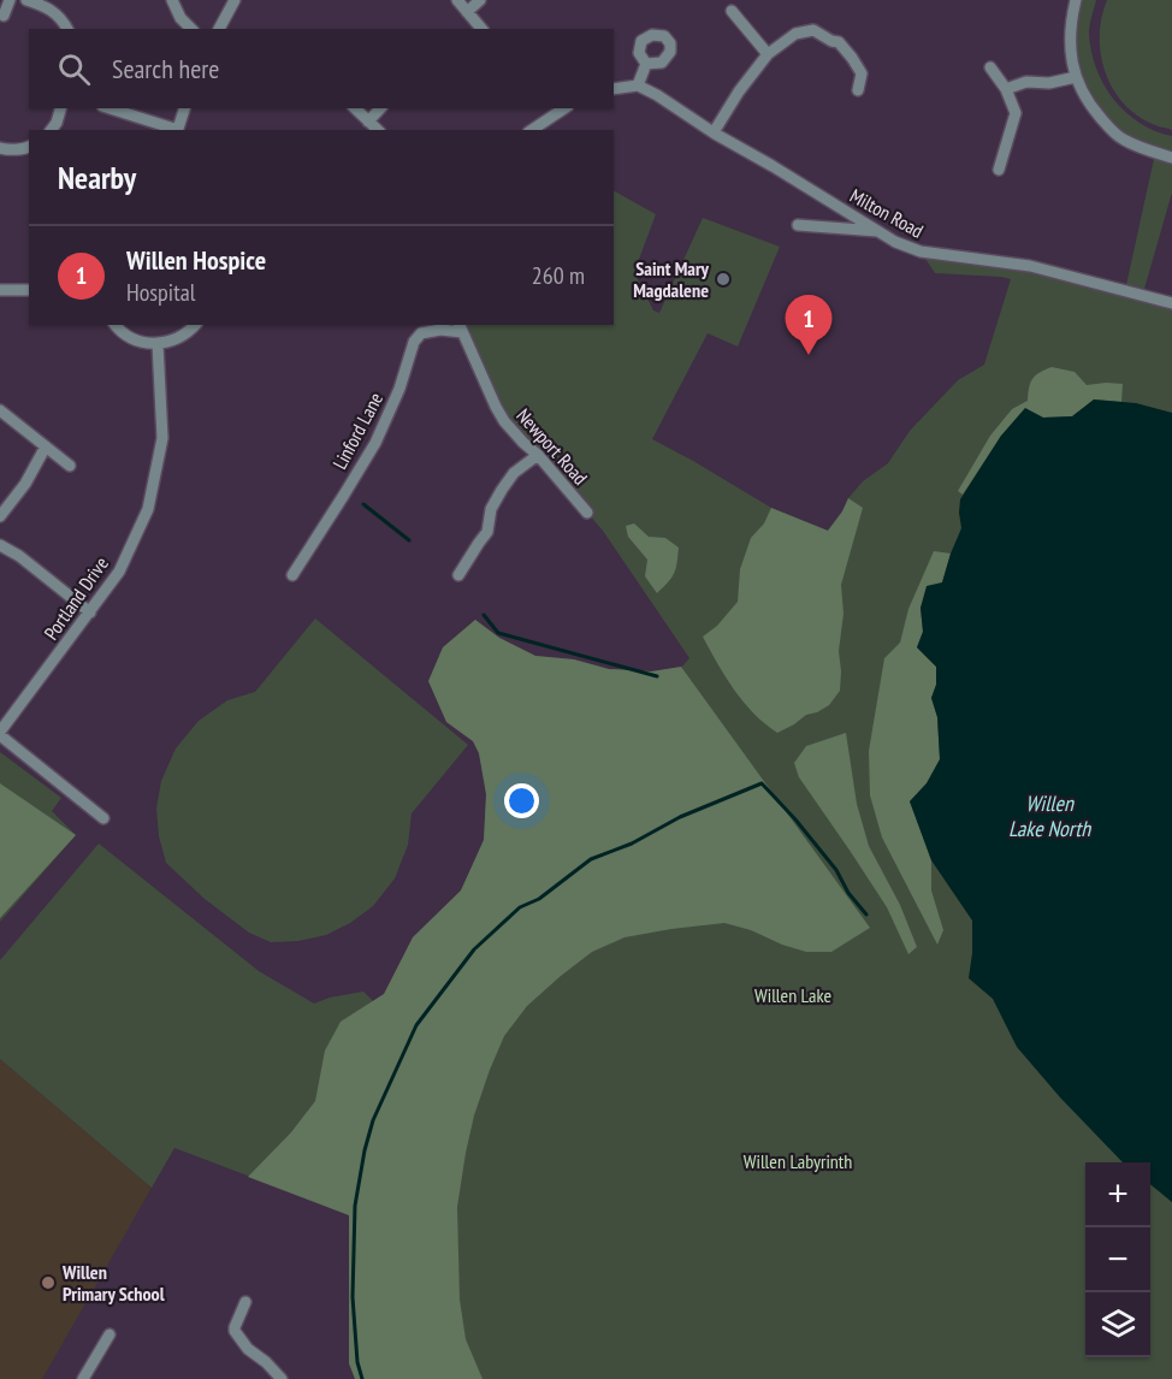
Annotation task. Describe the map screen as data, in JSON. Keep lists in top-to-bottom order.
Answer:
{
  "streets": {
    "street": [
      "Milton Road",
      "Linford Lane",
      "Newport Road",
      "Portland Drive"
    ]
  },
  "crossings": [
    ["Linford Lane", "Newport Road"]
  ],
  "water": ["Willen Lake North"],
  "parks": ["Willen Lake", "Willen Labyrinth"],
  "places": ["Saint Mary Magdalene", "Willen Primary School"],
  "page": {
    "search": "Search here",
    "heading": "Nearby",
    "list": [
      {
        "mark": "1",
        "name": "Willen Hospice",
        "note": "Hospital",
        "value": "260 m"
      }
    ],
    "pins": "1",
    "map_buttons": ["+", "−"]
  }
}
